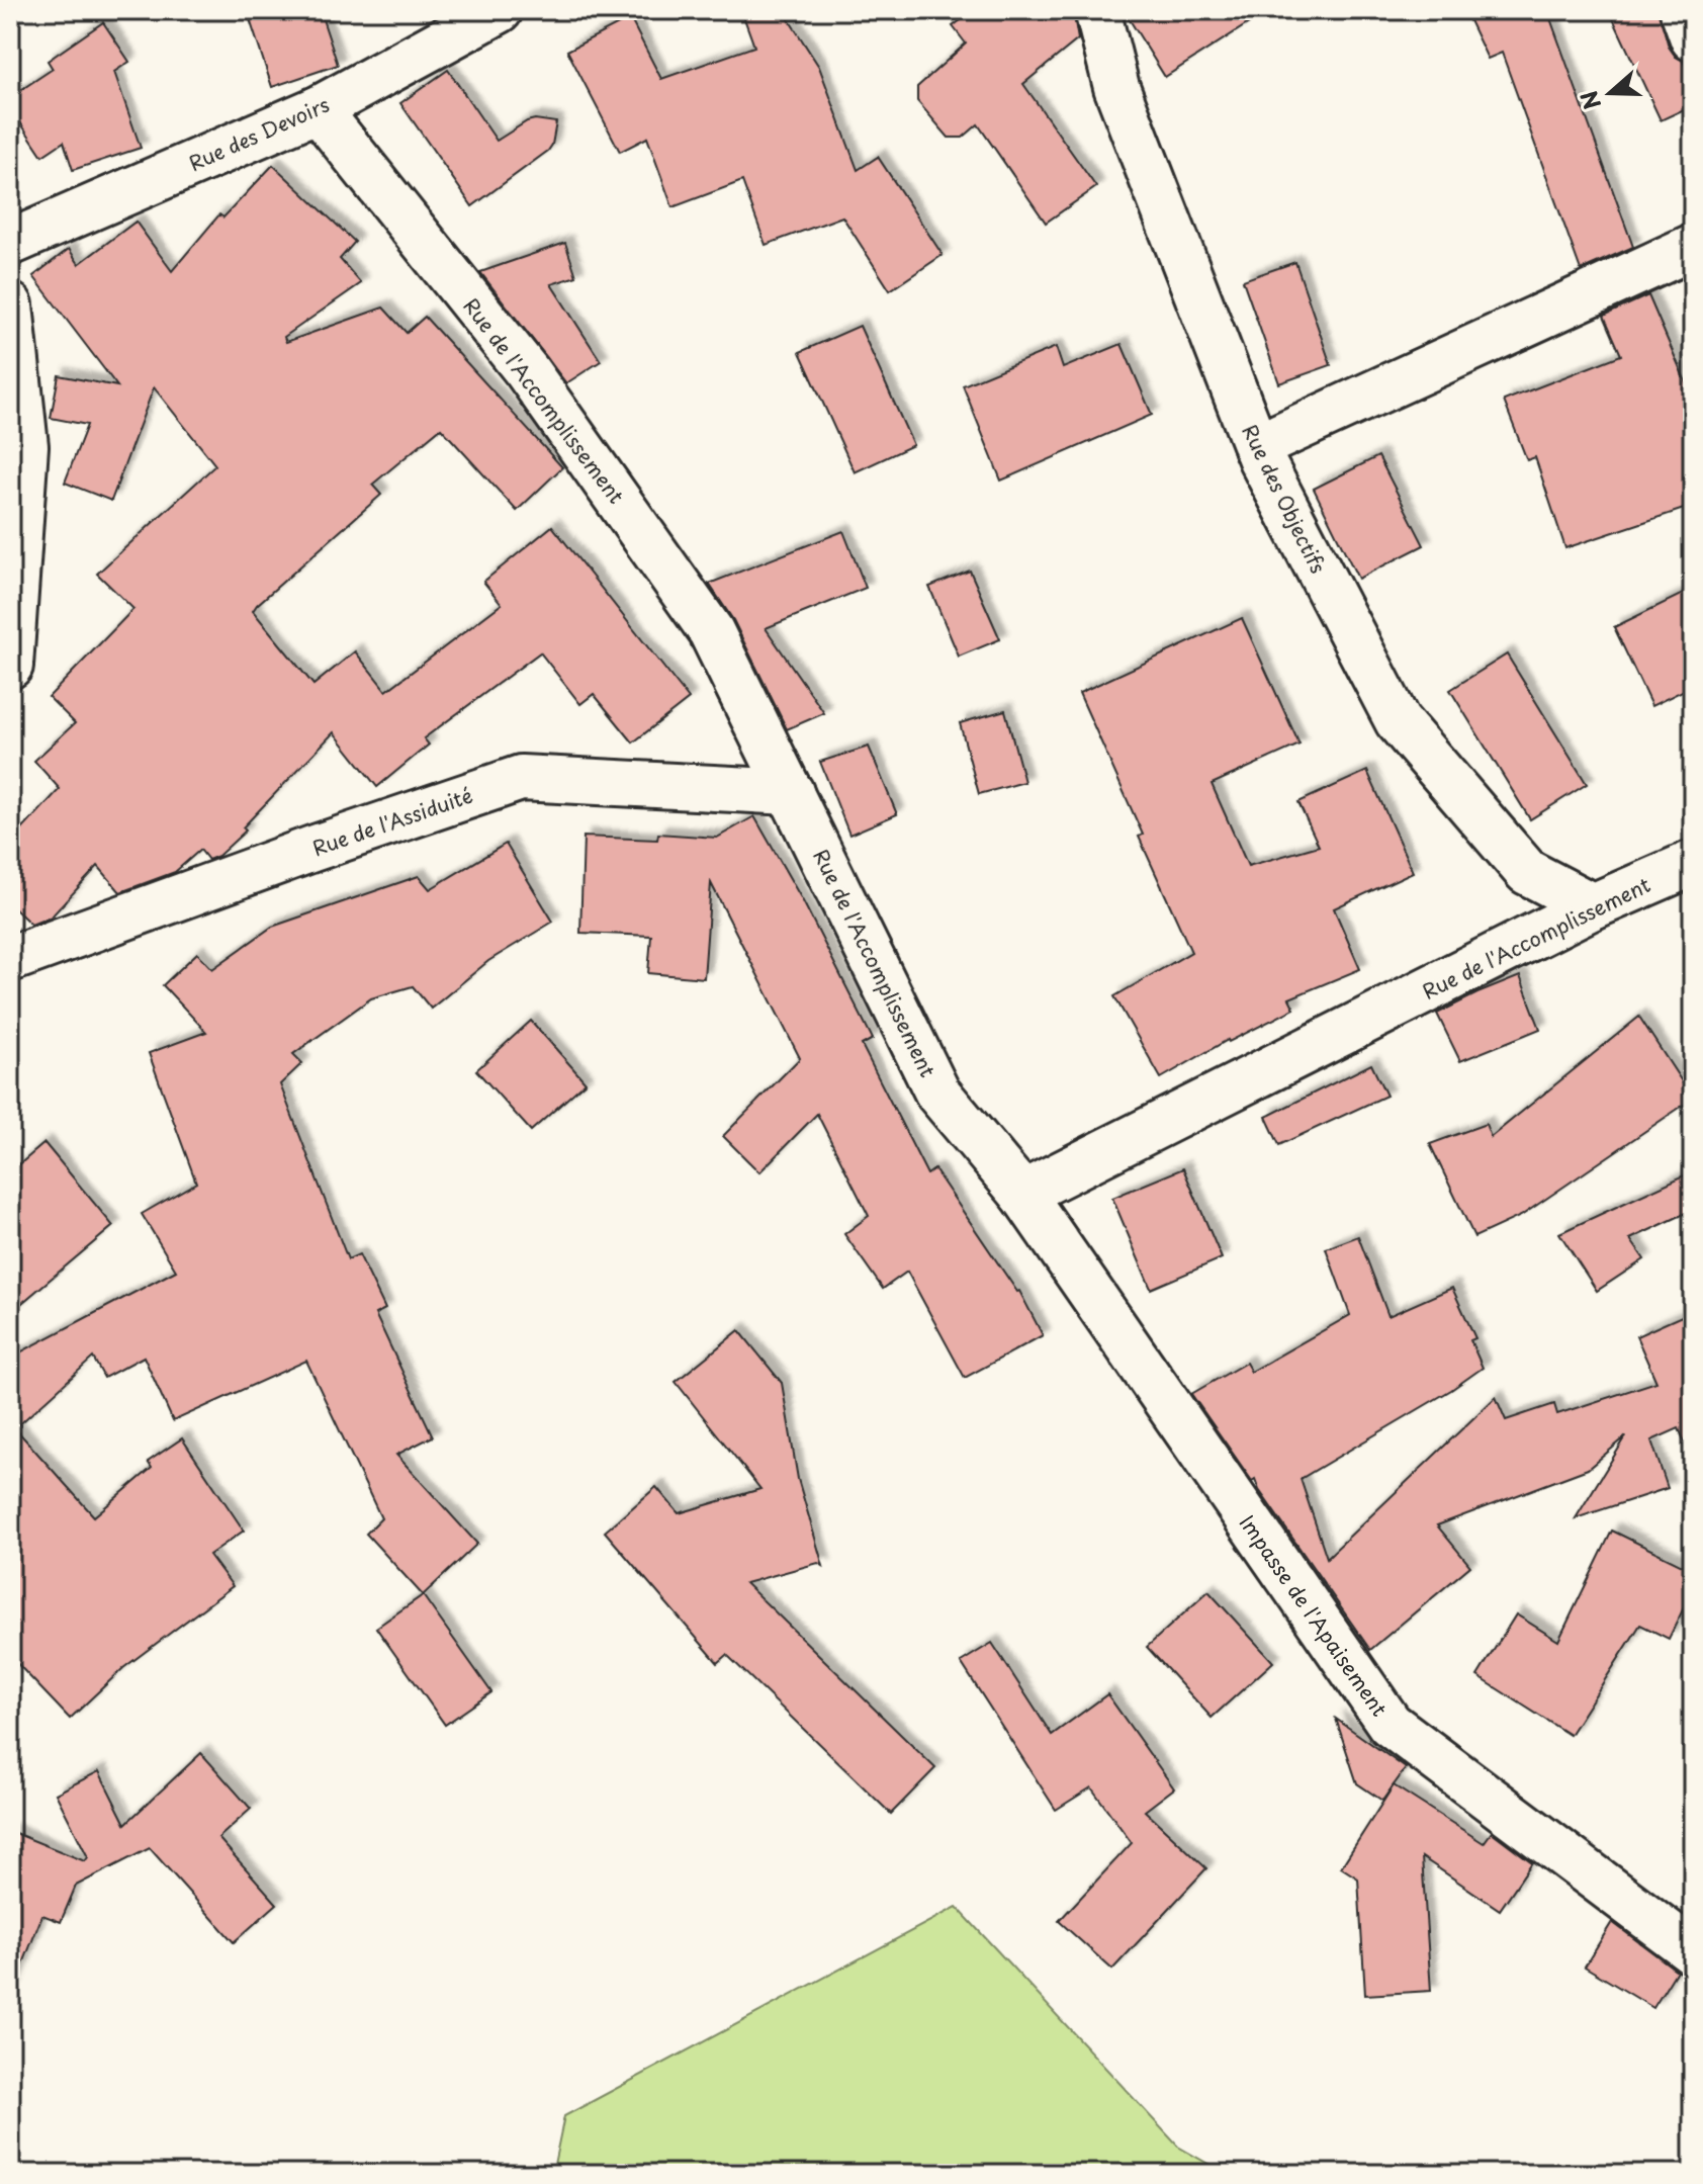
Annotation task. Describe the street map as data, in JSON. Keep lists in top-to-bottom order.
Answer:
{
  "streets": {
    "street": [
      "Rue des Devoirs",
      "Rue de l'Accomplissement",
      "Rue des Objectifs",
      "Rue de l'Assiduité",
      "Impasse de l'Apaisement"
    ]
  },
  "crossings": [
    ["Rue des Devoirs", "Rue de l'Accomplissement"],
    ["Rue de l'Accomplissement", "Rue des Objectifs"],
    ["Rue de l'Accomplissement", "Rue de l'Assiduité"],
    ["Rue de l'Accomplissement", "Impasse de l'Apaisement"]
  ],
  "north": "left"
}
